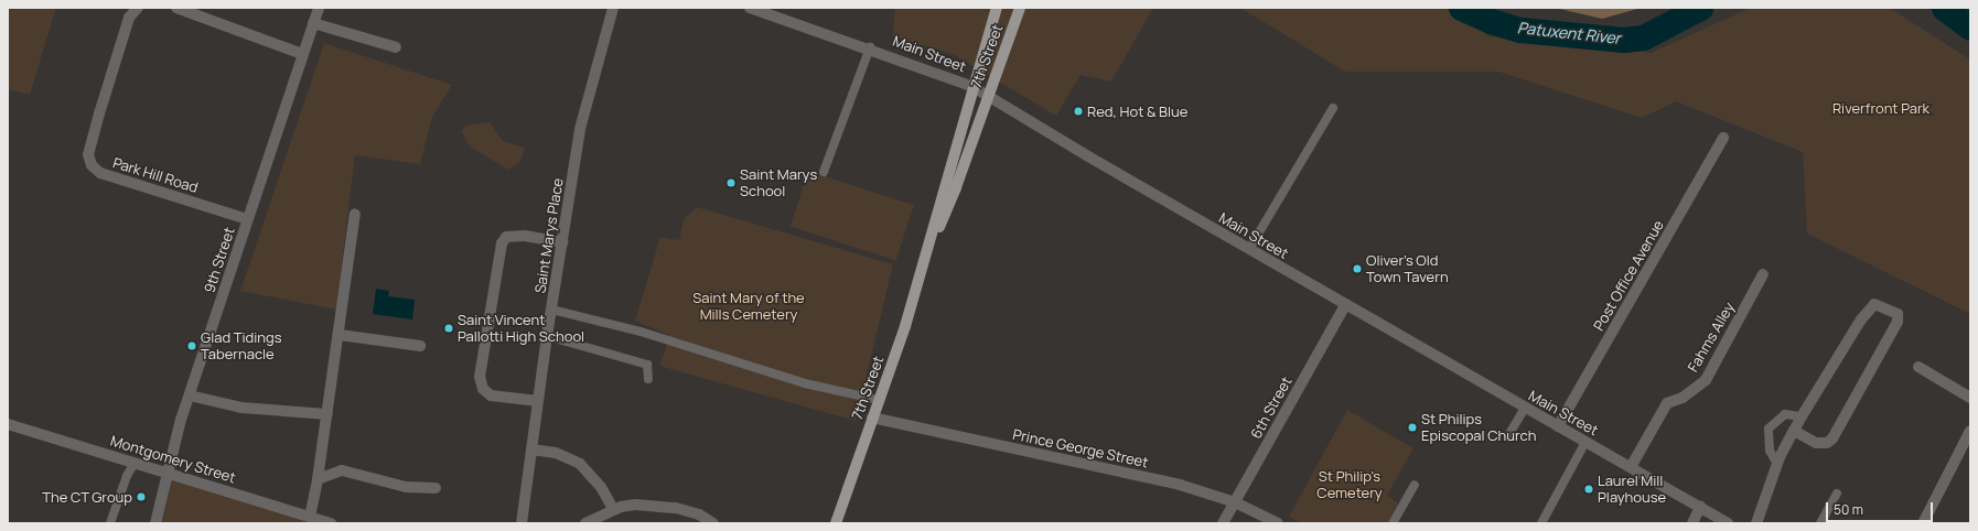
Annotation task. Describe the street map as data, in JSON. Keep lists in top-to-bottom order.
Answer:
{
  "streets": {
    "main road": ["7th Street"],
    "street": [
      "Main Street",
      "Park Hill Road",
      "Saint Marys Place",
      "9th Street",
      "Post Office Avenue",
      "Fahms Alley",
      "6th Street",
      "Prince George Street",
      "Montgomery Street"
    ]
  },
  "crossings": [
    ["Main Street", "7th Street"],
    ["Main Street", "Post Office Avenue"],
    ["Main Street", "Fahms Alley"],
    ["Main Street", "6th Street"],
    ["7th Street", "Prince George Street"],
    ["Park Hill Road", "9th Street"],
    ["9th Street", "Montgomery Street"],
    ["6th Street", "Prince George Street"]
  ],
  "water": ["Patuxent River"],
  "parks": ["Riverfront Park", "Saint Mary of the Mills Cemetery", "St Philip's Cemetery"],
  "places": [
    "Red, Hot & Blue",
    "Saint Marys School",
    "Oliver's Old Town Tavern",
    "Saint Vincent Pallotti High School",
    "Glad Tidings Tabernacle",
    "St Philips Episcopal Church",
    "Laurel Mill Playhouse",
    "The CT Group"
  ],
  "scale_bar": "50 m"
}
